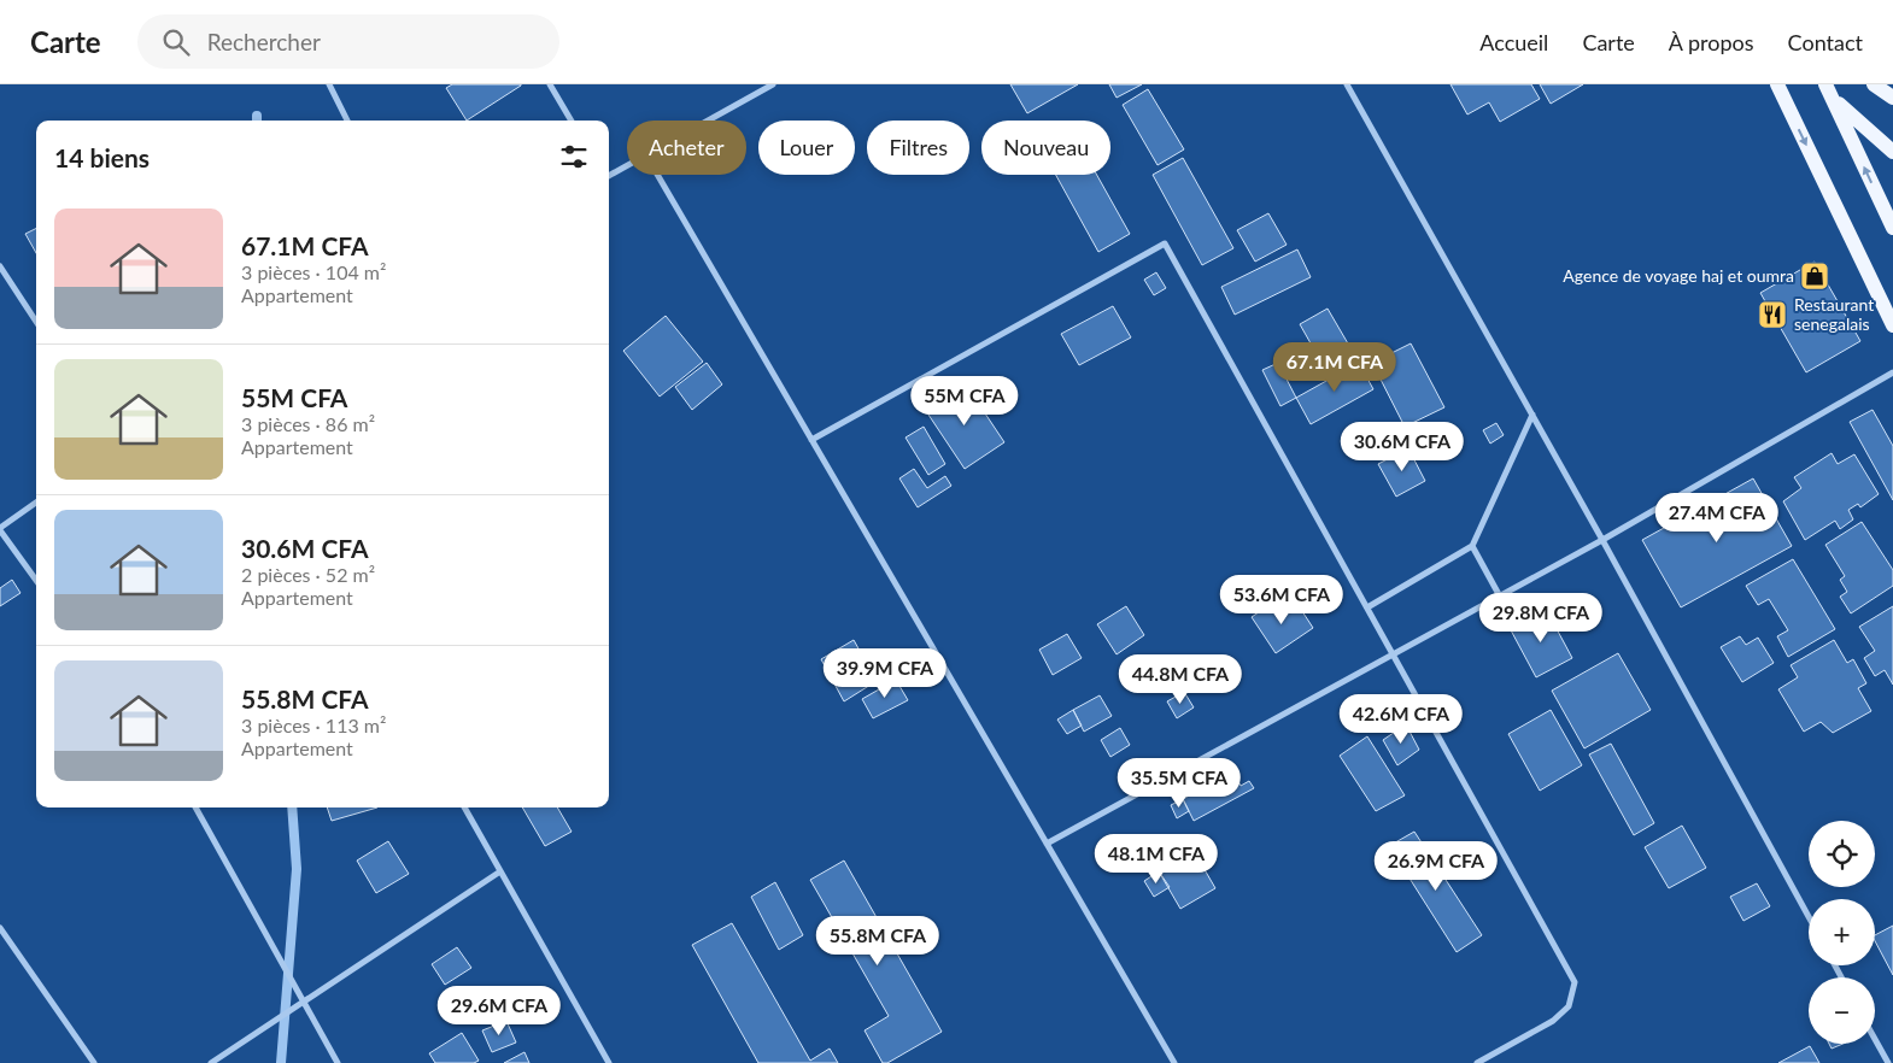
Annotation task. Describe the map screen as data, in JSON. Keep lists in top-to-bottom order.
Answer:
{
  "places": {
    "shop": ["Agence de voyage haj et oumra"],
    "restaurant": ["Restaurant senegalais"]
  },
  "page": {
    "header": "Carte",
    "search": "Rechercher",
    "nav": [
      "Accueil",
      "Carte",
      "À propos",
      "Contact"
    ],
    "chip": [
      "Acheter",
      "Louer",
      "Filtres",
      "Nouveau"
    ],
    "heading": "14 biens",
    "list": [
      {
        "name": "67.1M CFA",
        "note": "3 pièces · 104 m² · Appartement"
      },
      {
        "name": "55M CFA",
        "note": "3 pièces · 86 m² · Appartement"
      },
      {
        "name": "30.6M CFA",
        "note": "2 pièces · 52 m² · Appartement"
      },
      {
        "name": "55.8M CFA",
        "note": "3 pièces · 113 m² · Appartement"
      }
    ],
    "price": [
      "67.1M CFA",
      "55M CFA",
      "30.6M CFA",
      "27.4M CFA",
      "53.6M CFA",
      "29.8M CFA",
      "39.9M CFA",
      "44.8M CFA",
      "42.6M CFA",
      "35.5M CFA",
      "48.1M CFA",
      "26.9M CFA",
      "55.8M CFA",
      "29.6M CFA"
    ],
    "map_buttons": ["+", "−"]
  }
}
